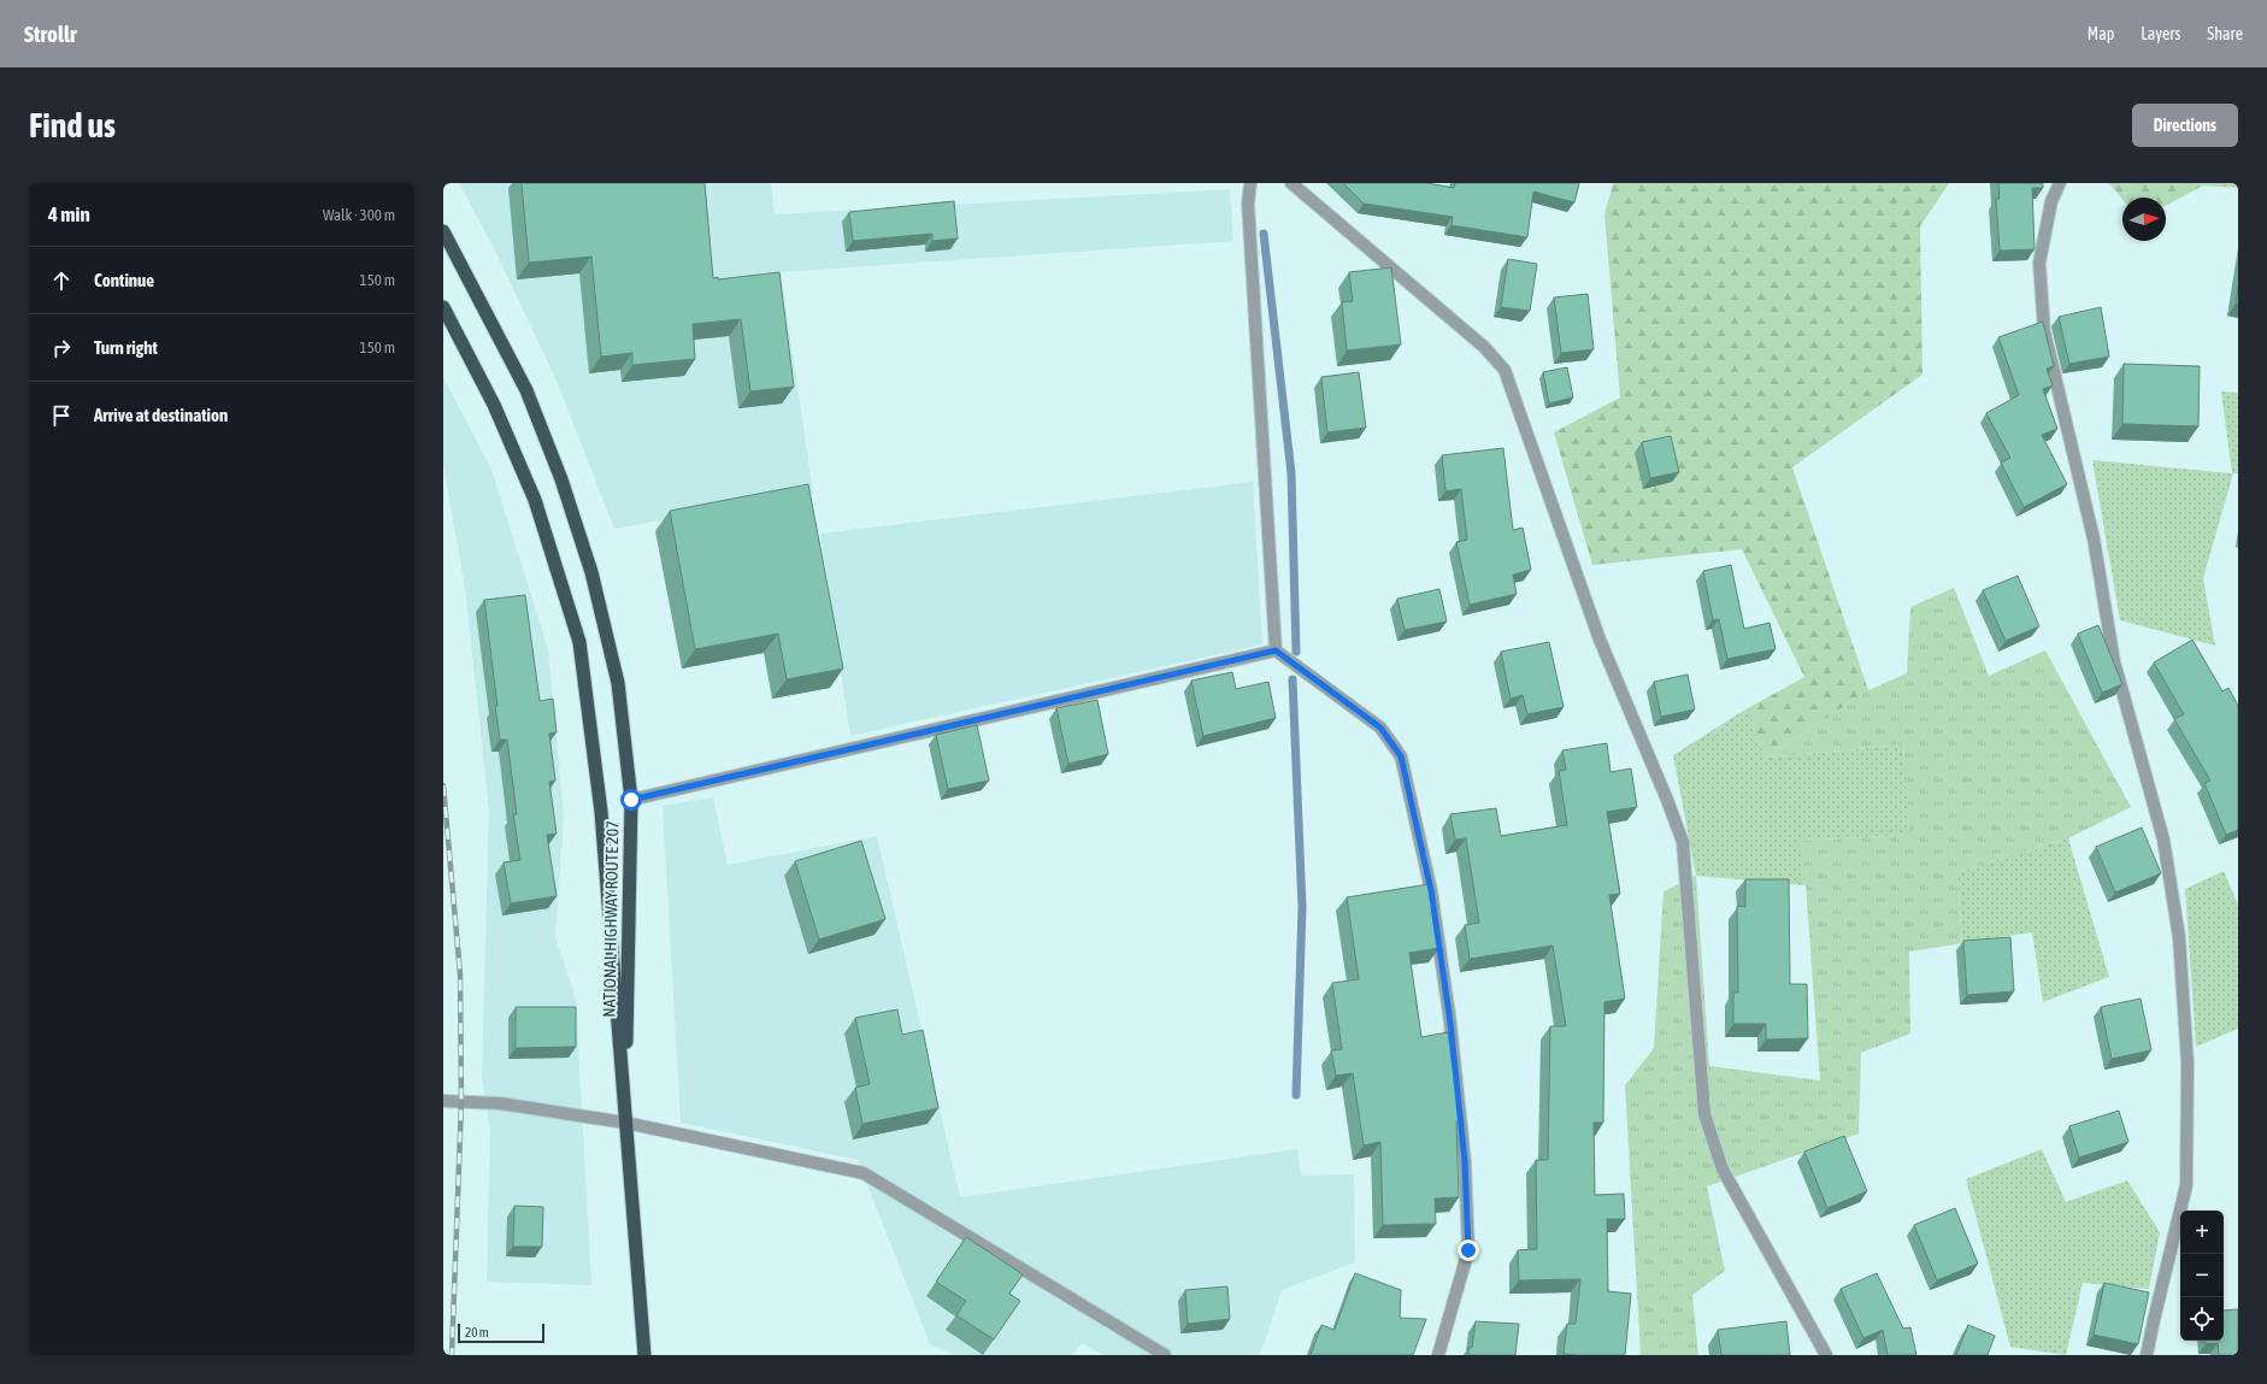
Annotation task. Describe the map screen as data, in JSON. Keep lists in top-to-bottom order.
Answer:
{
  "streets": {
    "highway": ["NATIONAL HIGHWAY ROUTE 207"]
  },
  "scale_bar": "20 m",
  "north": "right",
  "page": {
    "header": "Strollr",
    "nav": ["Map", "Layers", "Share"],
    "buttons": "Directions",
    "title": "Find us",
    "heading": ["4 min", "Walk · 300 m"],
    "list": [
      ["Continue", "150 m"],
      ["Turn right", "150 m"],
      "Arrive at destination"
    ],
    "map_buttons": ["+", "−"],
    "scale": "20 m"
  }
}
